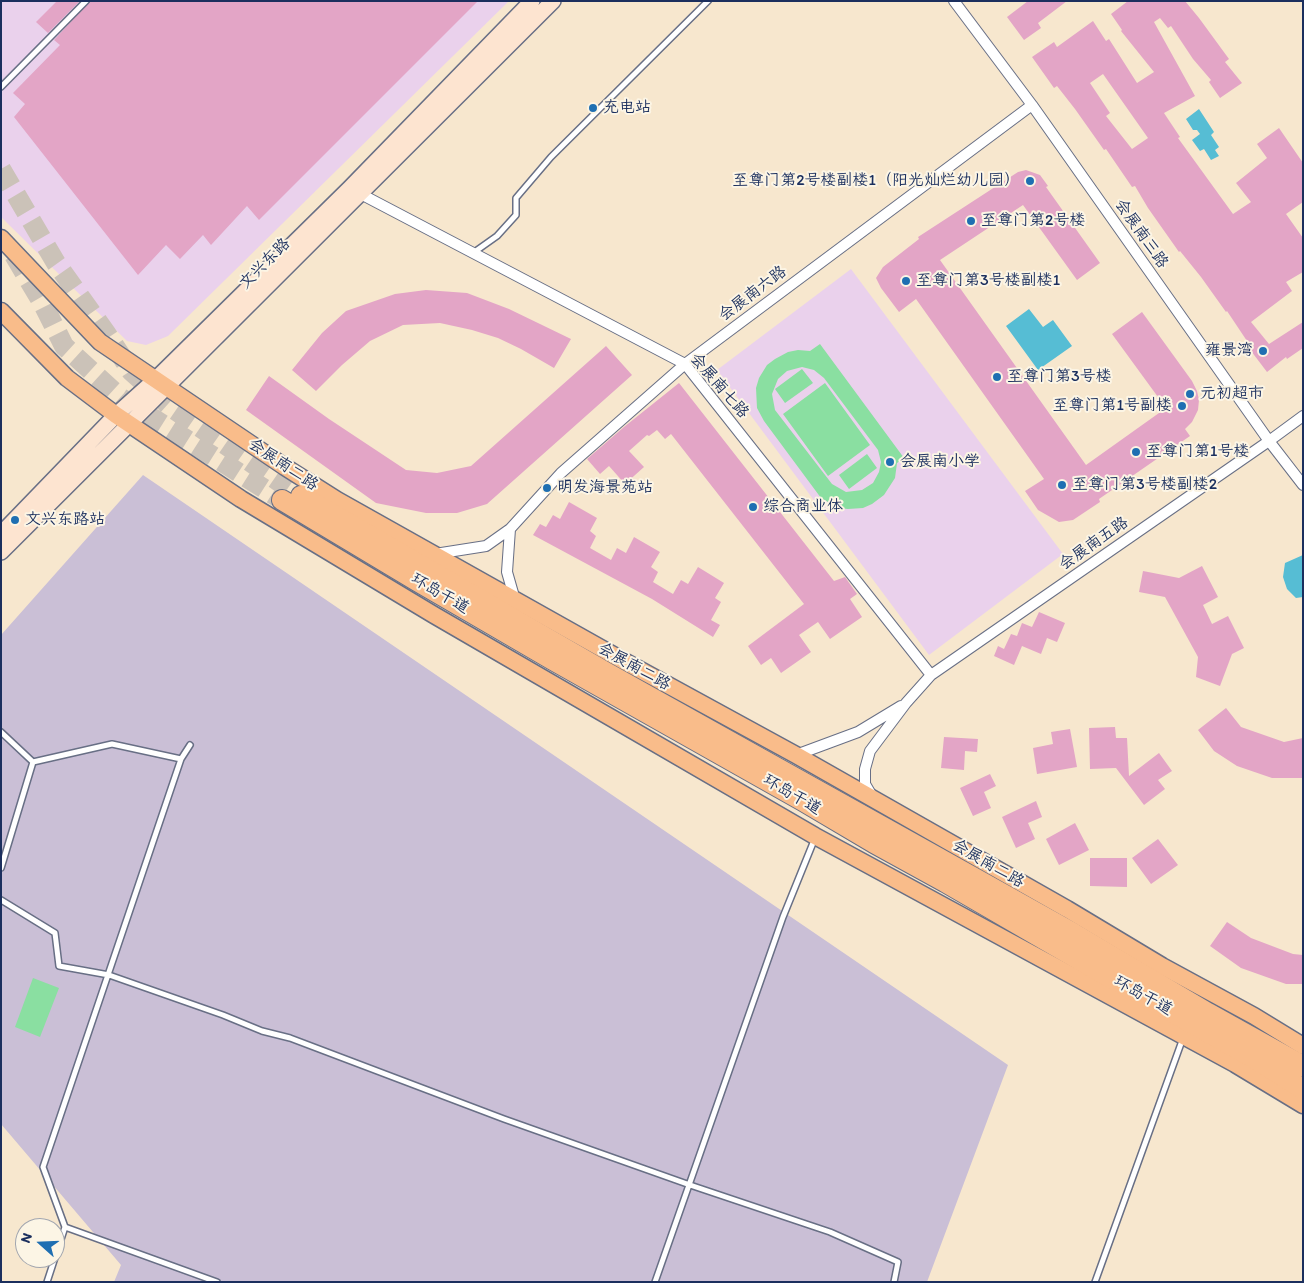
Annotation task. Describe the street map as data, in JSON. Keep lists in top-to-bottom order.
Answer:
{
  "streets": {
    "highway": ["环岛干道"],
    "main road": ["文兴东路", "会展南二路"],
    "street": [
      "会展南三路",
      "会展南六路",
      "会展南七路",
      "会展南五路"
    ]
  },
  "crossings": [
    ["会展南三路", "会展南六路"],
    ["会展南三路", "会展南五路"],
    ["文兴东路", "会展南七路"],
    ["文兴东路", "会展南二路"],
    ["会展南六路", "会展南七路"],
    ["会展南六路", "会展南二路"],
    ["会展南七路", "会展南五路"]
  ],
  "places": [
    "充电站",
    "至尊门第2号楼副楼1（阳光灿烂幼儿园）",
    "至尊门第2号楼",
    "至尊门第3号楼副楼1",
    "雍景湾",
    "至尊门第3号楼",
    "元初超市",
    "至尊门第1号副楼",
    "至尊门第1号楼",
    "会展南小学",
    "至尊门第3号楼副楼2",
    "明发海景苑站",
    "综合商业体",
    "文兴东路站"
  ],
  "north": "left"
}
